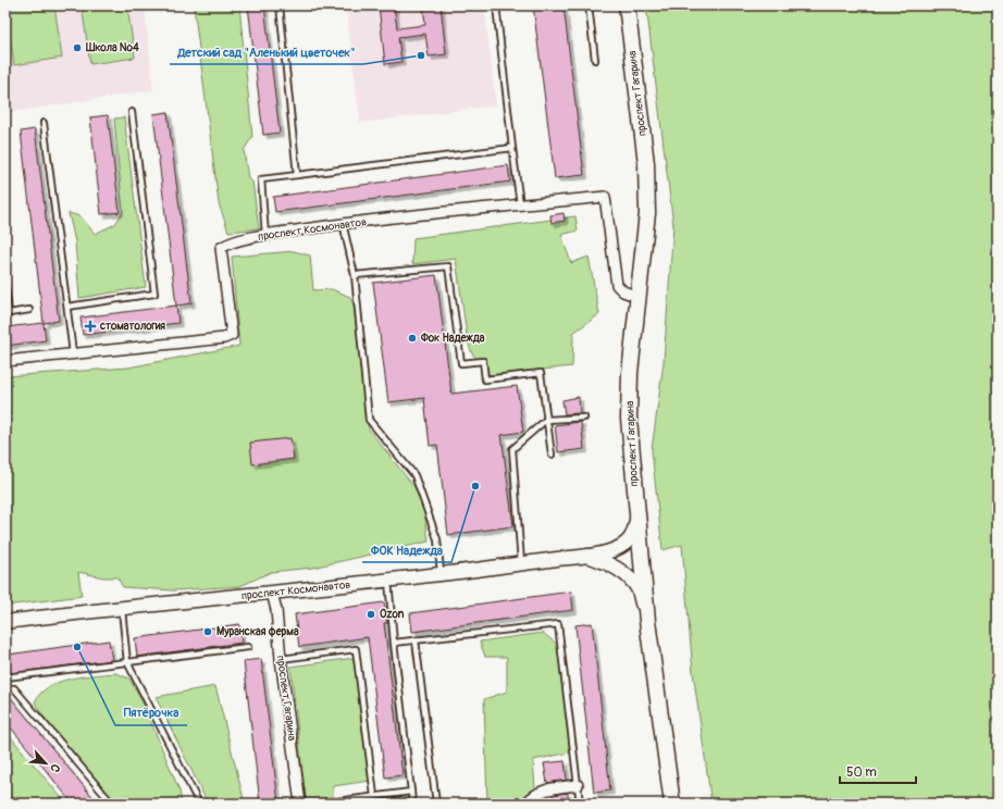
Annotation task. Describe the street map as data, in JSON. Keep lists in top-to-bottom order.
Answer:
{
  "streets": {
    "main road": ["проспект Гагарина", "проспект Космонавтов"]
  },
  "crossings": [
    ["проспект Гагарина", "проспект Космонавтов"]
  ],
  "places": {
    "other": [
      "Школа №4",
      "Детский сад \"Аленький цветочек\"",
      "Фок Надежда",
      "ФОК Надежда",
      "Ozon",
      "Муранская ферма",
      "Пятёрочка"
    ],
    "health": ["стоматология"]
  },
  "scale_bar": "50 m",
  "north": "bottom right"
}
